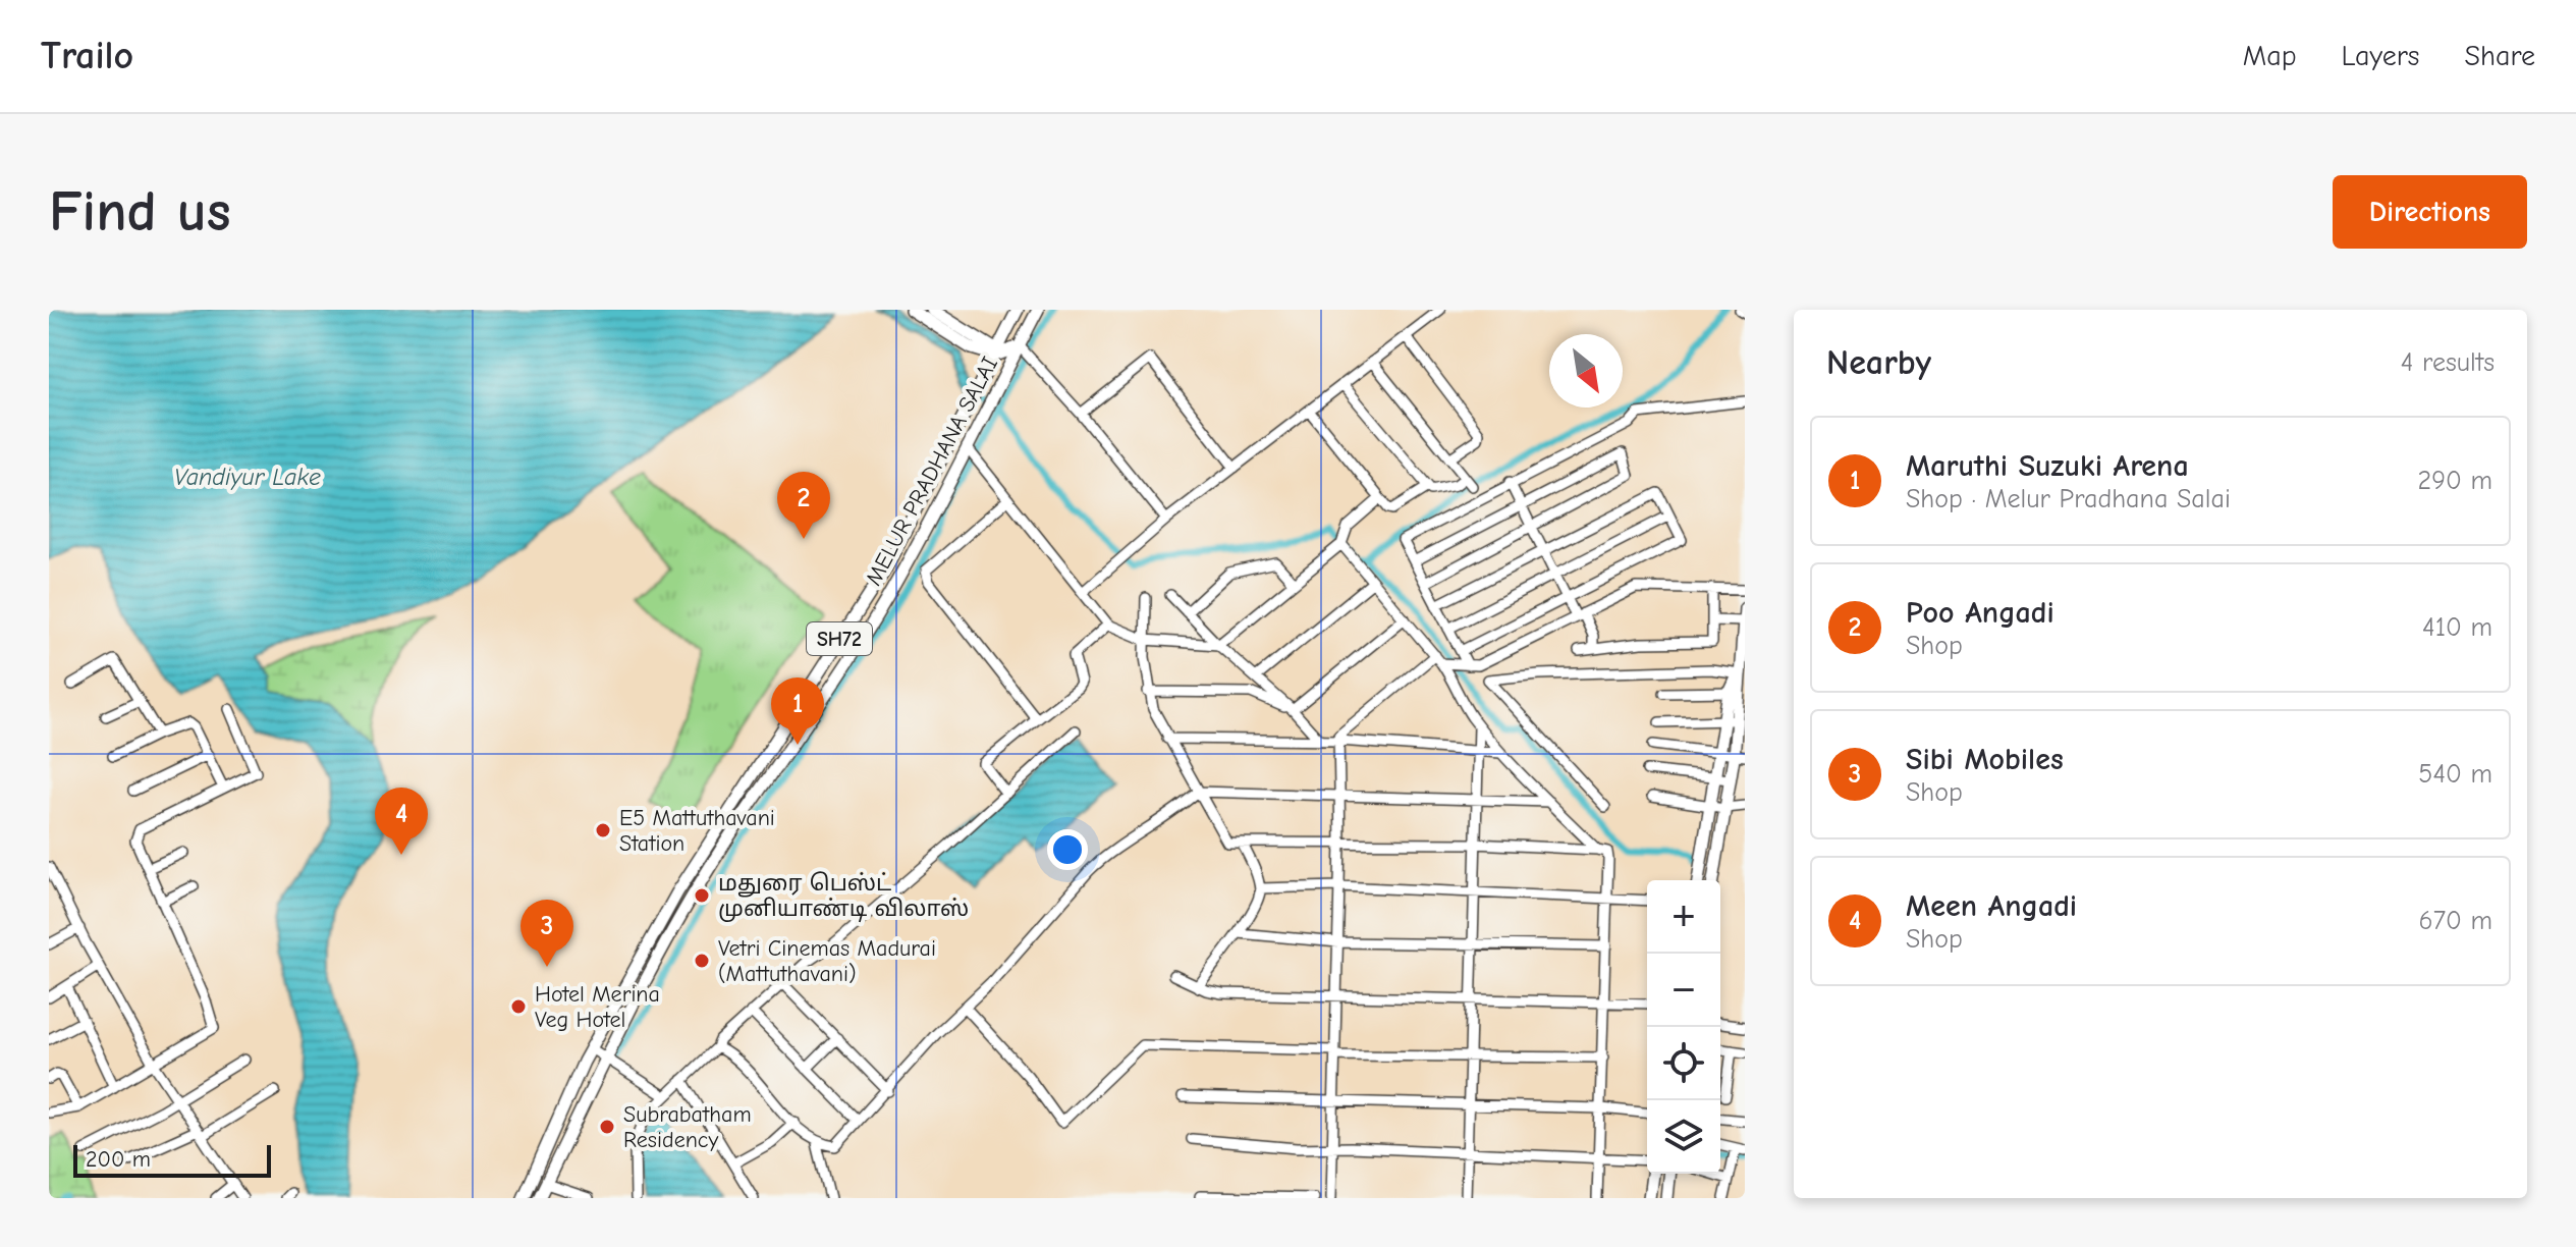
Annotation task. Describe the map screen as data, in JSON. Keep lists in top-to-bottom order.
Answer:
{
  "streets": {
    "main road": ["MELUR PRADHANA SALAI", "SH72"]
  },
  "water": ["Vandiyur Lake"],
  "places": [
    "E5 Mattuthavani Station",
    "மதுரை பெஸ்ட் முனியாண்டி விலாஸ்",
    "Vetri Cinemas Madurai (Mattuthavani)",
    "Hotel Merina Veg Hotel",
    "Subrabatham Residency"
  ],
  "scale_bar": "200 m",
  "north": "bottom right",
  "page": {
    "header": "Trailo",
    "nav": ["Map", "Layers", "Share"],
    "buttons": "Directions",
    "title": "Find us",
    "heading": ["Nearby", "4 results"],
    "list": [
      {
        "mark": "1",
        "name": "Maruthi Suzuki Arena",
        "note": "Shop · Melur Pradhana Salai",
        "value": "290 m"
      },
      {
        "mark": "2",
        "name": "Poo Angadi",
        "note": "Shop",
        "value": "410 m"
      },
      {
        "mark": "3",
        "name": "Sibi Mobiles",
        "note": "Shop",
        "value": "540 m"
      },
      {
        "mark": "4",
        "name": "Meen Angadi",
        "note": "Shop",
        "value": "670 m"
      }
    ],
    "pins": [
      "2",
      "1",
      "4",
      "3"
    ],
    "map_buttons": ["+", "−"],
    "scale": "200 m"
  }
}
